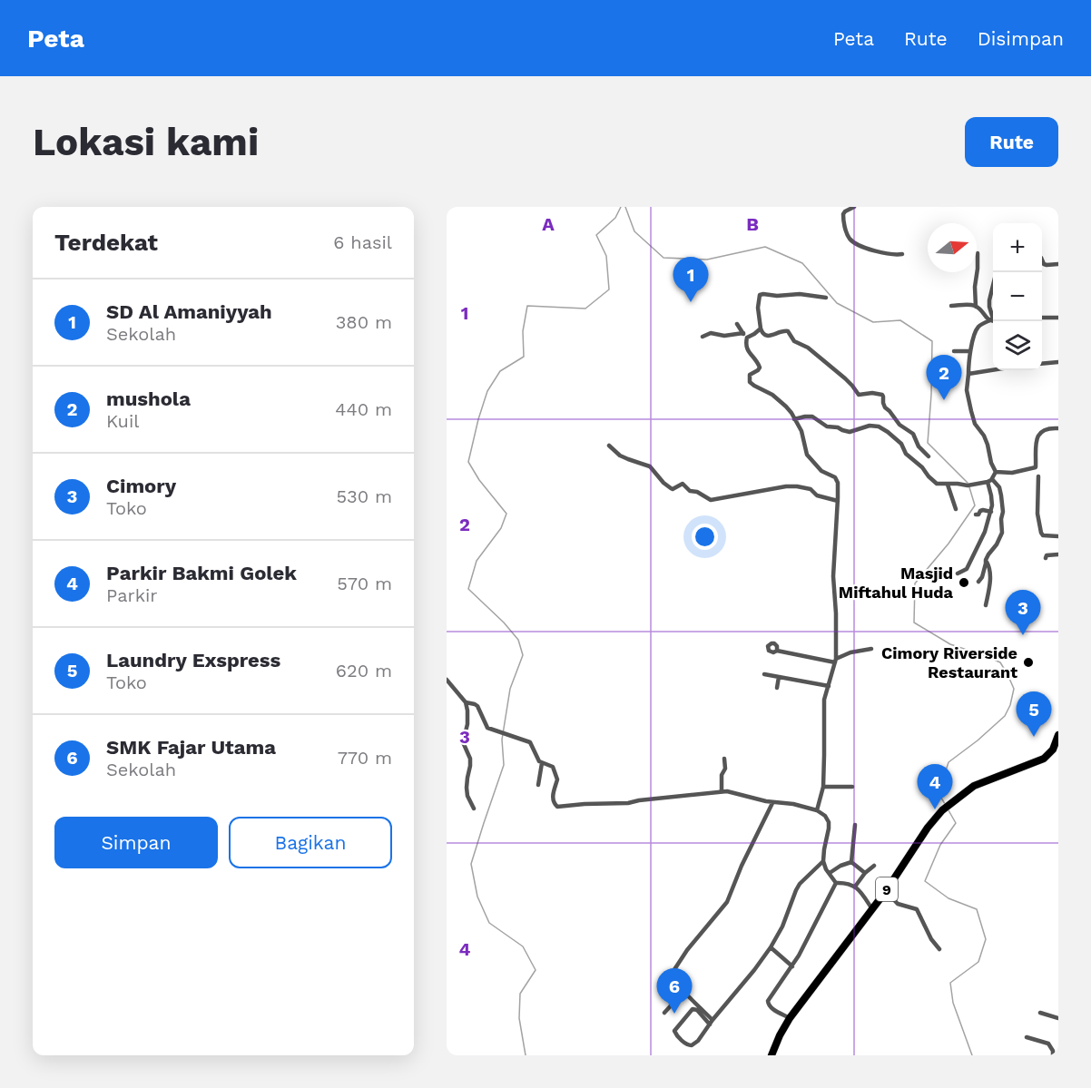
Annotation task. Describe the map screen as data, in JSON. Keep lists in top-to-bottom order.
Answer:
{
  "streets": {
    "highway": ["9"]
  },
  "places": ["Masjid Miftahul Huda", "Cimory Riverside Restaurant"],
  "north": "right",
  "page": {
    "header": "Peta",
    "nav": ["Peta", "Rute", "Disimpan"],
    "buttons": [
      "Rute",
      ["Simpan", "Bagikan"]
    ],
    "title": "Lokasi kami",
    "heading": ["Terdekat", "6 hasil"],
    "map_buttons": ["+", "−"],
    "pins": [
      "1",
      "2",
      "3",
      "5",
      "4",
      "6"
    ],
    "list": [
      {
        "mark": "1",
        "name": "SD Al Amaniyyah",
        "note": "Sekolah",
        "value": "380 m"
      },
      {
        "mark": "2",
        "name": "mushola",
        "note": "Kuil",
        "value": "440 m"
      },
      {
        "mark": "3",
        "name": "Cimory",
        "note": "Toko",
        "value": "530 m"
      },
      {
        "mark": "4",
        "name": "Parkir Bakmi Golek",
        "note": "Parkir",
        "value": "570 m"
      },
      {
        "mark": "5",
        "name": "Laundry Exspress",
        "note": "Toko",
        "value": "620 m"
      },
      {
        "mark": "6",
        "name": "SMK Fajar Utama",
        "note": "Sekolah",
        "value": "770 m"
      }
    ]
  },
  "grid": {
    "columns": ["A", "B"],
    "rows": [
      "1",
      "2",
      "3",
      "4"
    ]
  }
}
